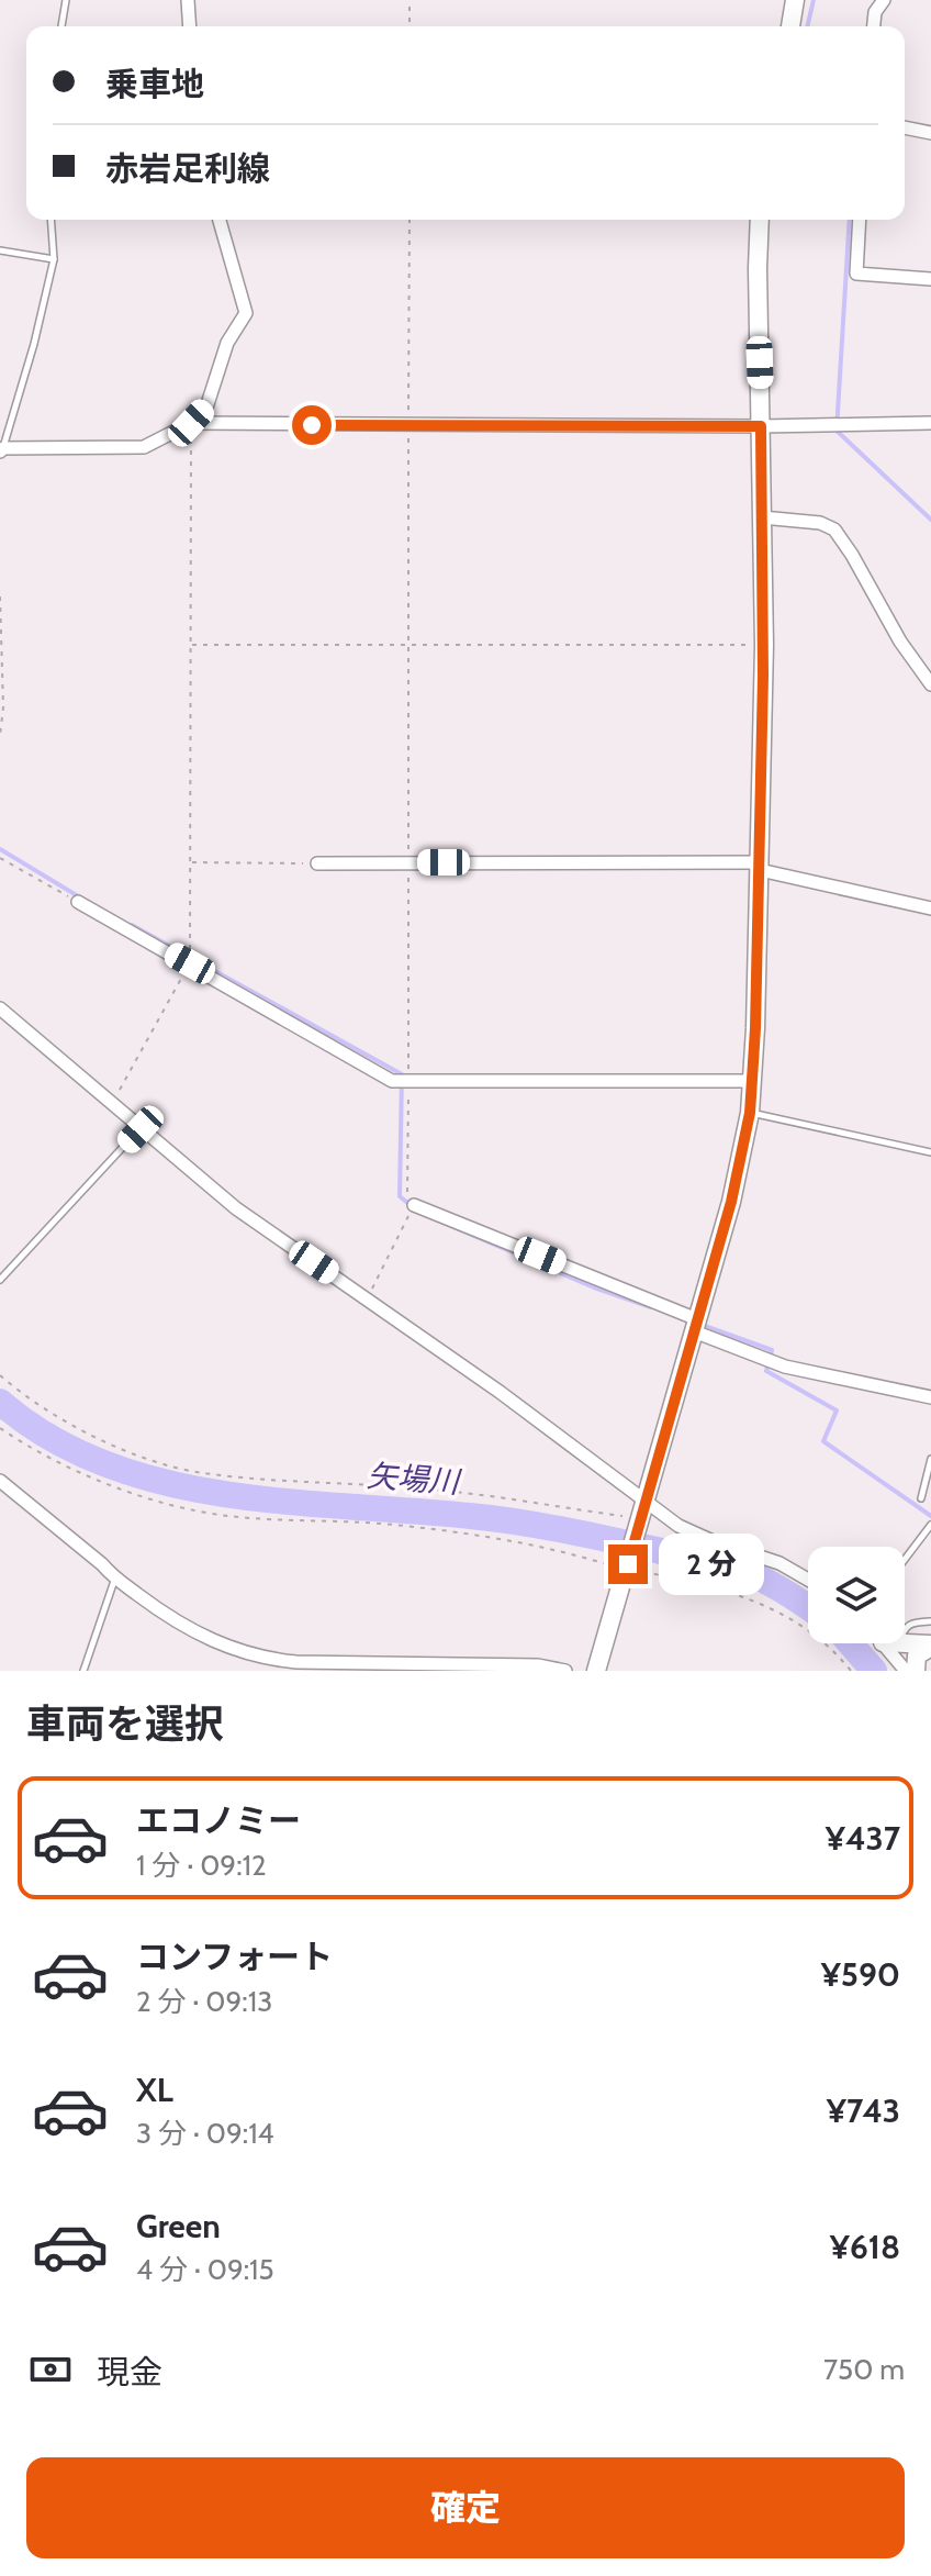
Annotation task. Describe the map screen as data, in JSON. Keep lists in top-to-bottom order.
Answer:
{
  "water": ["矢場川"],
  "page": {
    "banner": ["乗車地", "赤岩足利線"],
    "bubble": "2 分",
    "heading": "車両を選択",
    "list": [
      {
        "name": "エコノミー",
        "note": "1 分 · 09:12",
        "value": "¥437"
      },
      {
        "name": "コンフォート",
        "note": "2 分 · 09:13",
        "value": "¥590"
      },
      {
        "name": "XL",
        "note": "3 分 · 09:14",
        "value": "¥743"
      },
      {
        "name": "Green",
        "note": "4 分 · 09:15",
        "value": "¥618"
      }
    ],
    "pay": ["現金", "750 m"],
    "buttons": "確定"
  }
}
